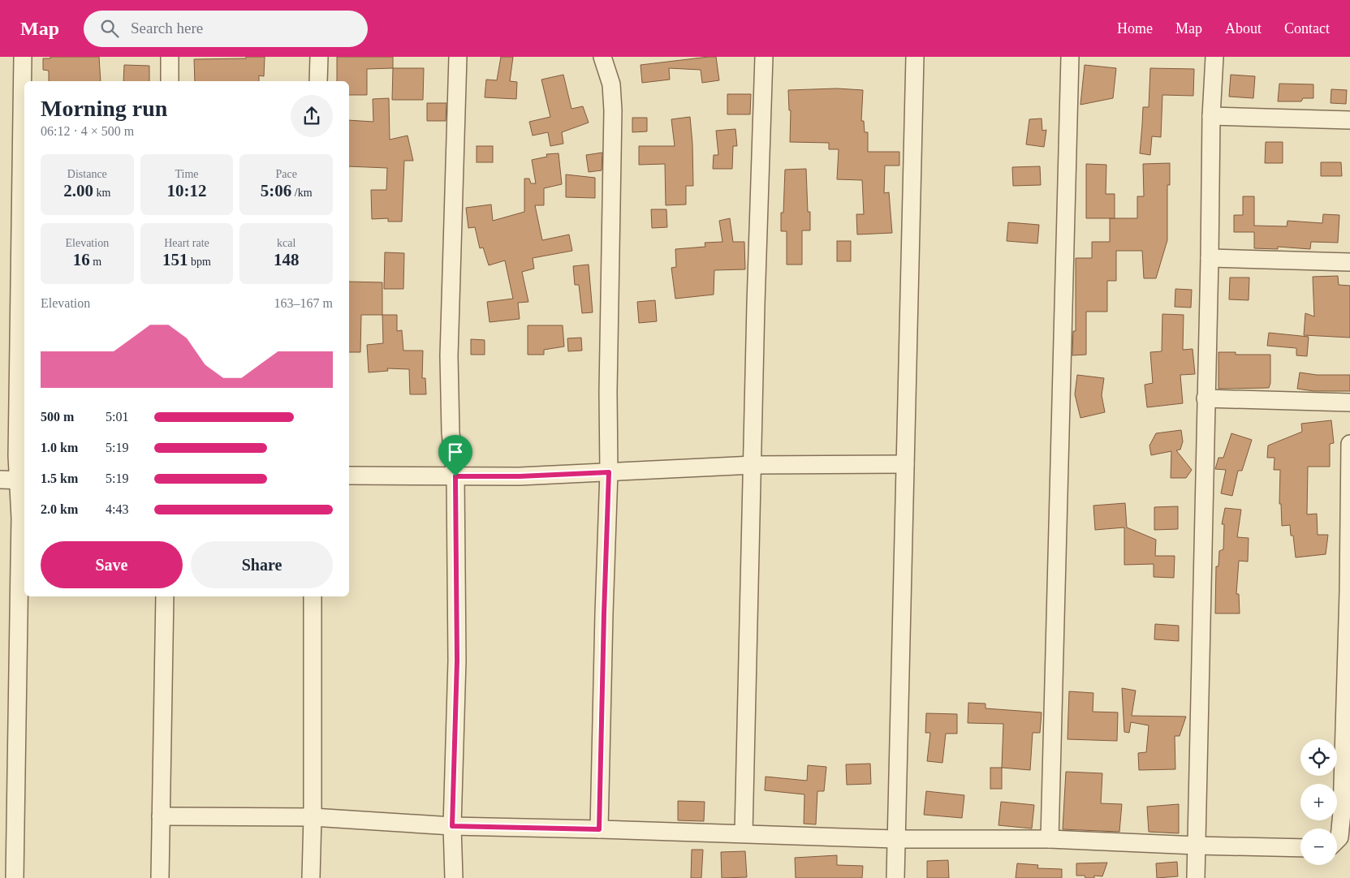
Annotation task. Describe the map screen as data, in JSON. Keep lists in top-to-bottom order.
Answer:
{
  "page": {
    "header": "Map",
    "search": "Search here",
    "nav": [
      "Home",
      "Map",
      "About",
      "Contact"
    ],
    "heading": ["Morning run", "06:12 · 4 × 500 m"],
    "stats": [
      ["Distance", "2.00 km"],
      ["Time", "10:12"],
      ["Pace", "5:06 /km"],
      ["Elevation", "16 m"],
      ["Heart rate", "151 bpm"],
      ["kcal", "148"]
    ],
    "chart": ["Elevation", "163–167 m"],
    "list": [
      {
        "name": "500 m",
        "note": "5:01"
      },
      {
        "name": "1.0 km",
        "note": "5:19"
      },
      {
        "name": "1.5 km",
        "note": "5:19"
      },
      {
        "name": "2.0 km",
        "note": "4:43"
      }
    ],
    "buttons": ["Save", "Share"],
    "map_buttons": ["+", "−"]
  }
}
